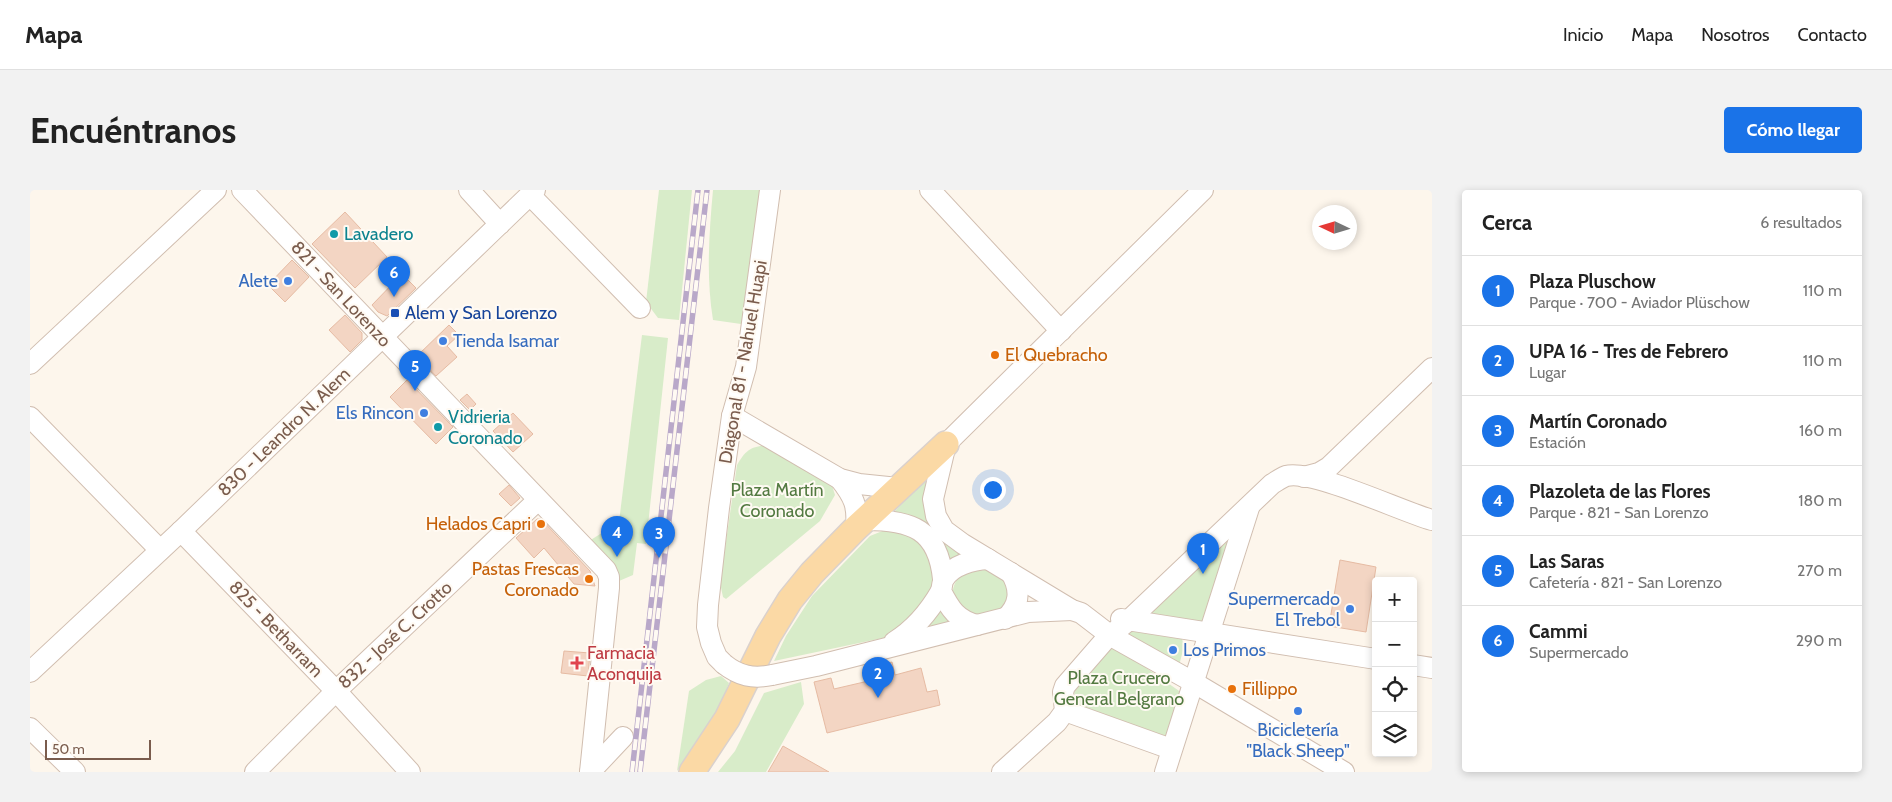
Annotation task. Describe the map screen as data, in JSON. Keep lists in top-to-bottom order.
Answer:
{
  "streets": {
    "street": [
      "821 - San Lorenzo",
      "Diagonal 81 - Nahuel Huapi",
      "830 - Leandro N. Alem",
      "825 - Betharram",
      "832 - José C. Crotto"
    ]
  },
  "crossings": [
    ["821 - San Lorenzo", "830 - Leandro N. Alem"],
    ["821 - San Lorenzo", "832 - José C. Crotto"],
    ["830 - Leandro N. Alem", "825 - Betharram"],
    ["825 - Betharram", "832 - José C. Crotto"]
  ],
  "parks": ["Plaza Martín Coronado", "Plaza Crucero General Belgrano"],
  "places": {
    "other": [
      "Lavadero",
      "Alete",
      "Tienda Isamar",
      "El Quebracho",
      "Els Rincon",
      "Vidrieria Coronado",
      "Helados Capri",
      "Pastas Frescas Coronado",
      "Supermercado El Trebol",
      "Los Primos",
      "Fillippo",
      "Bicicletería \"Black Sheep\""
    ],
    "transit": ["Alem y San Lorenzo"],
    "health": ["Farmacia Aconquija"]
  },
  "scale_bar": "50 m",
  "north": "left",
  "page": {
    "header": "Mapa",
    "nav": [
      "Inicio",
      "Mapa",
      "Nosotros",
      "Contacto"
    ],
    "buttons": "Cómo llegar",
    "title": "Encuéntranos",
    "heading": ["Cerca", "6 resultados"],
    "list": [
      {
        "mark": "1",
        "name": "Plaza Pluschow",
        "note": "Parque · 700 - Aviador Plüschow",
        "value": "110 m"
      },
      {
        "mark": "2",
        "name": "UPA 16 - Tres de Febrero",
        "note": "Lugar",
        "value": "110 m"
      },
      {
        "mark": "3",
        "name": "Martín Coronado",
        "note": "Estación",
        "value": "160 m"
      },
      {
        "mark": "4",
        "name": "Plazoleta de las Flores",
        "note": "Parque · 821 - San Lorenzo",
        "value": "180 m"
      },
      {
        "mark": "5",
        "name": "Las Saras",
        "note": "Cafetería · 821 - San Lorenzo",
        "value": "270 m"
      },
      {
        "mark": "6",
        "name": "Cammi",
        "note": "Supermercado",
        "value": "290 m"
      }
    ],
    "pins": [
      "6",
      "5",
      "4",
      "3",
      "1",
      "2"
    ],
    "map_buttons": ["+", "−"],
    "scale": "50 m"
  }
}
